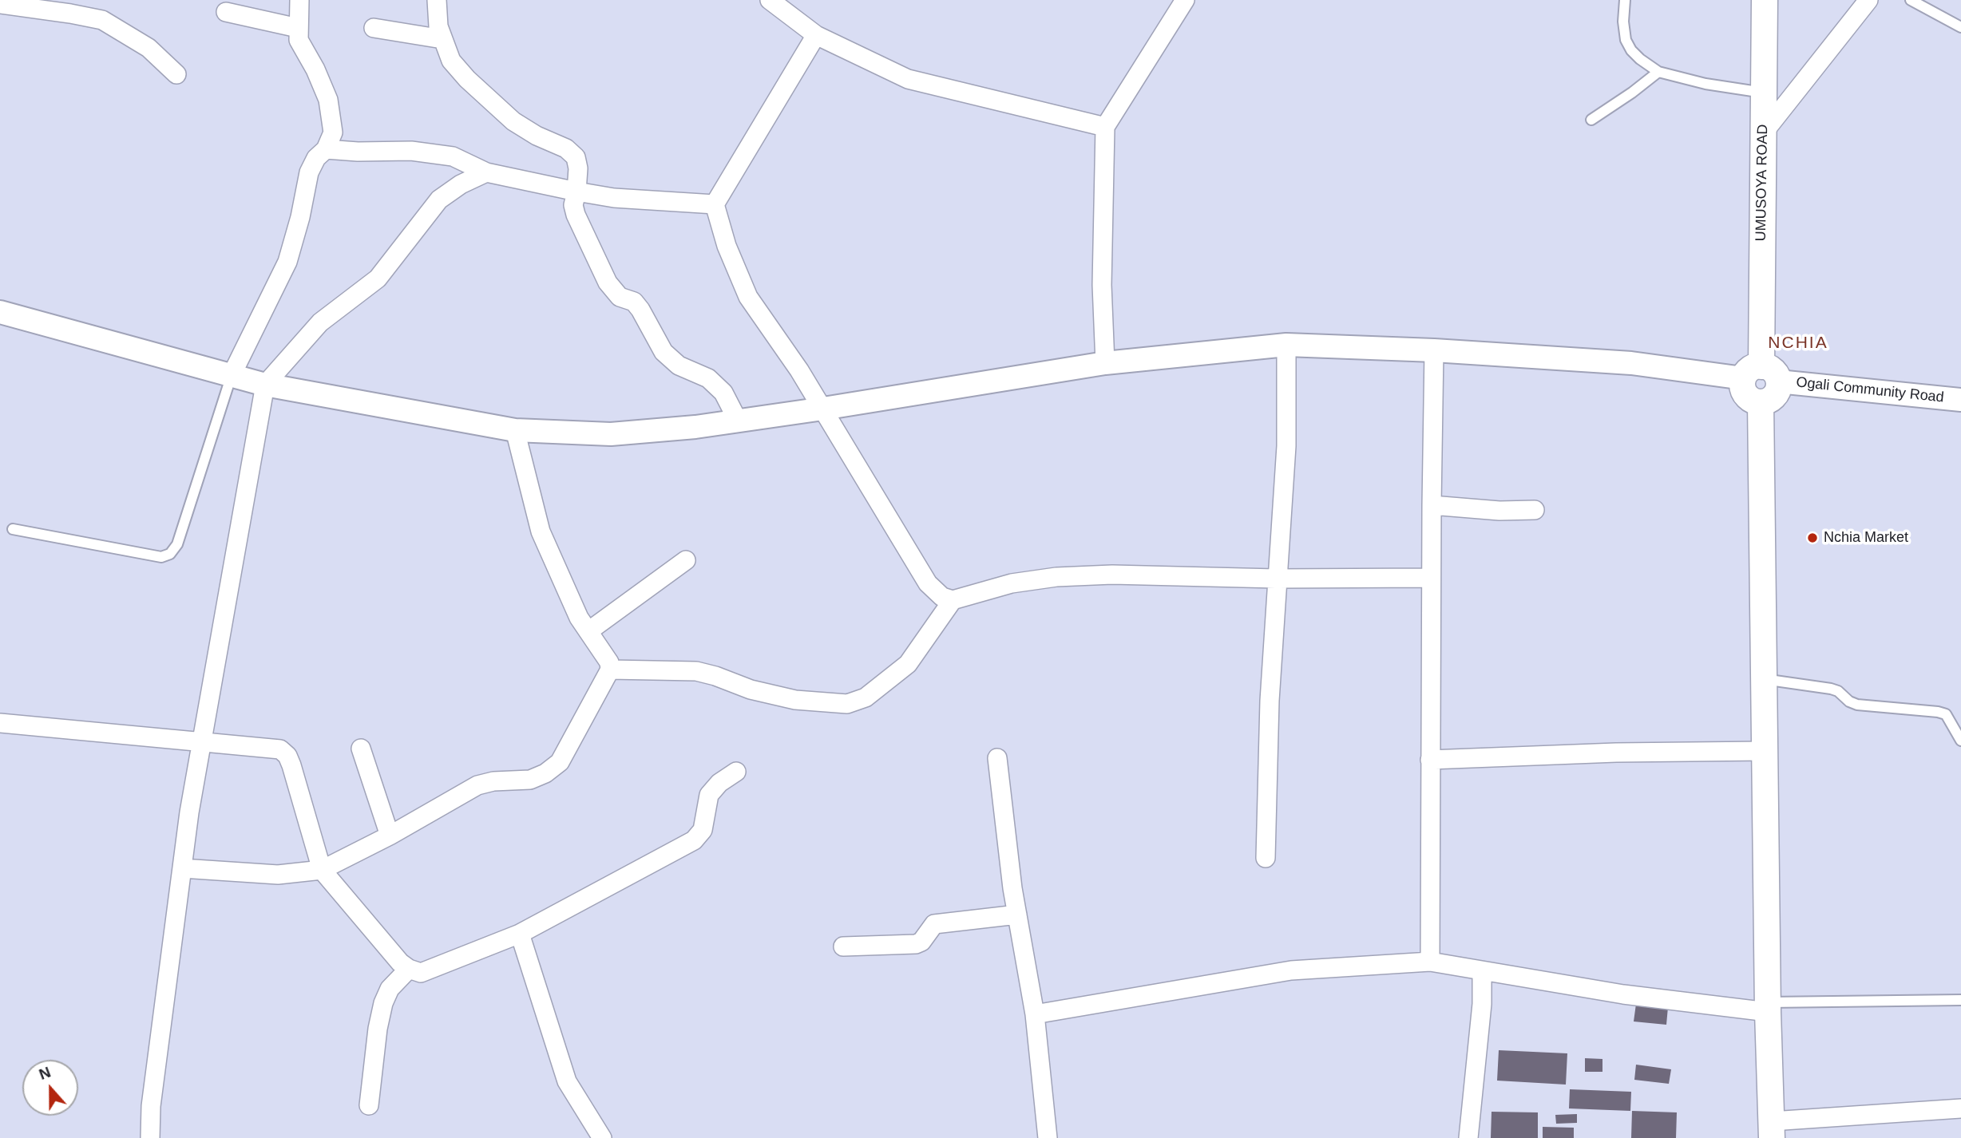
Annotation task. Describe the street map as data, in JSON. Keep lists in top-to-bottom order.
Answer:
{
  "streets": {
    "main road": ["UMUSOYA ROAD"],
    "street": ["Ogali Community Road"]
  },
  "crossings": [
    ["UMUSOYA ROAD", "Ogali Community Road"]
  ],
  "districts": ["NCHIA"],
  "places": ["Nchia Market"],
  "north": "top"
}
